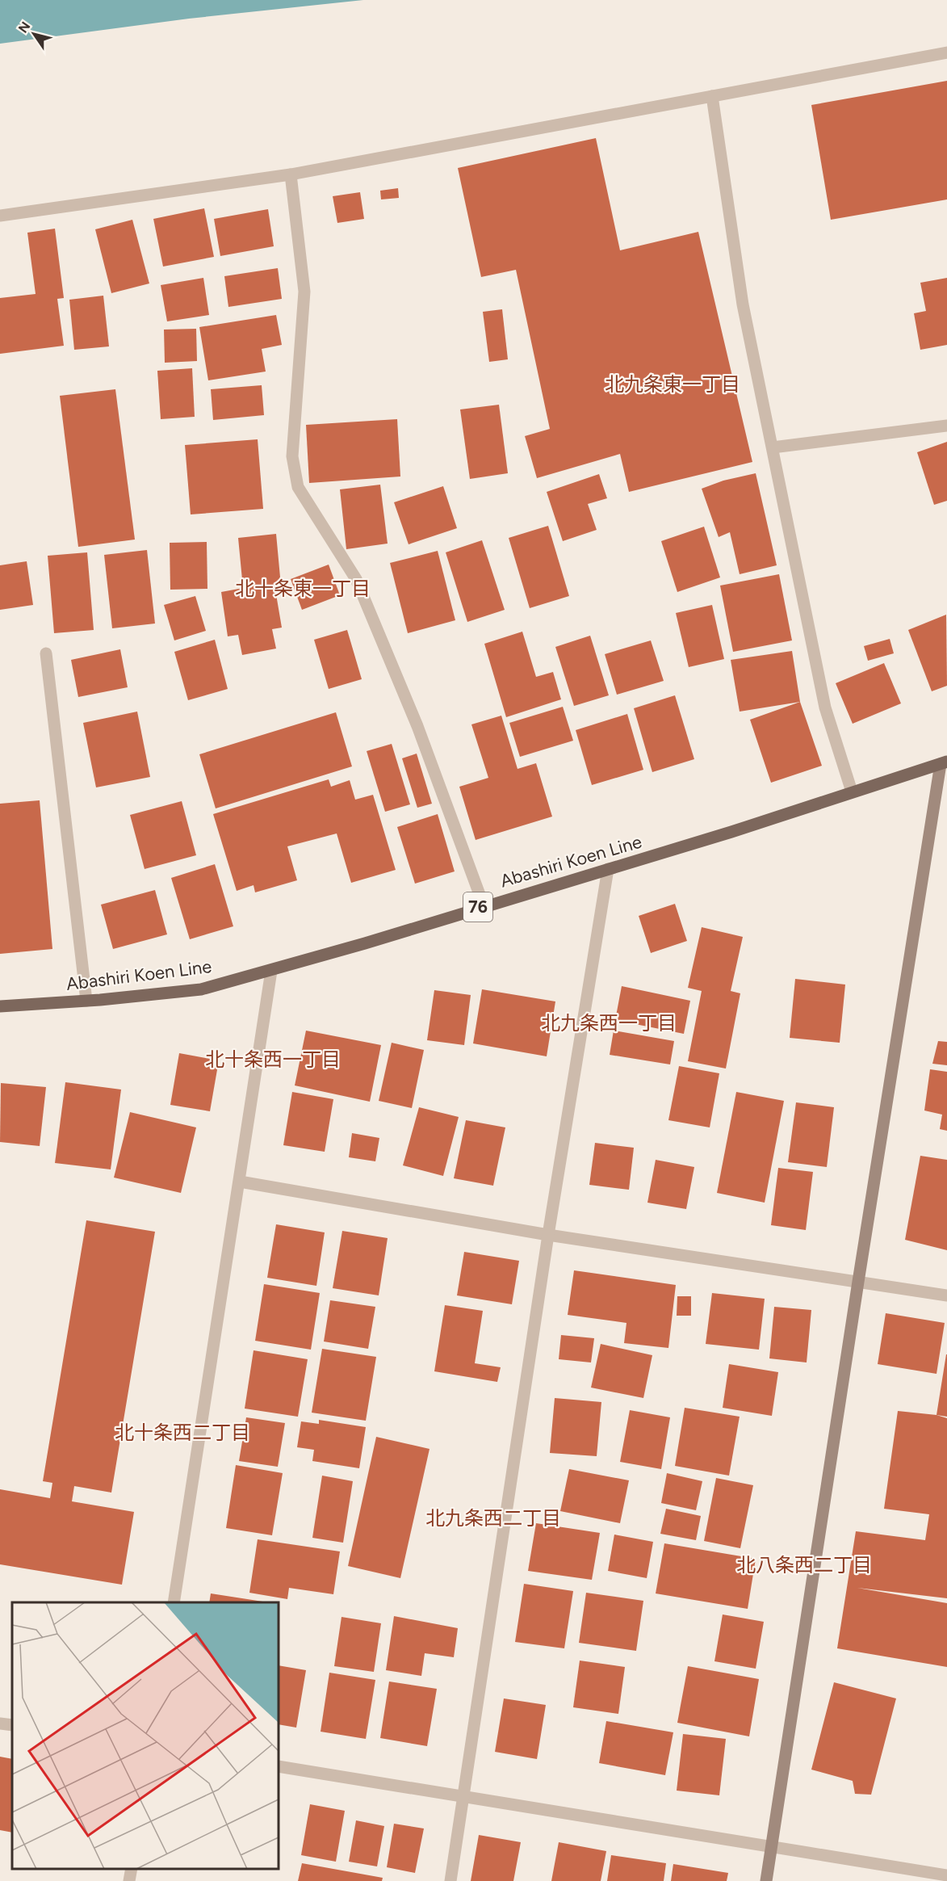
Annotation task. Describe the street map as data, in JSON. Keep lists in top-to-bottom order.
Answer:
{
  "streets": {
    "main road": ["Abashiri Koen Line", "76"]
  },
  "districts": [
    "北九条東一丁目",
    "北十条東一丁目",
    "北九条西一丁目",
    "北十条西一丁目",
    "北十条西二丁目",
    "北九条西二丁目",
    "北八条西二丁目"
  ],
  "north": "top left"
}
